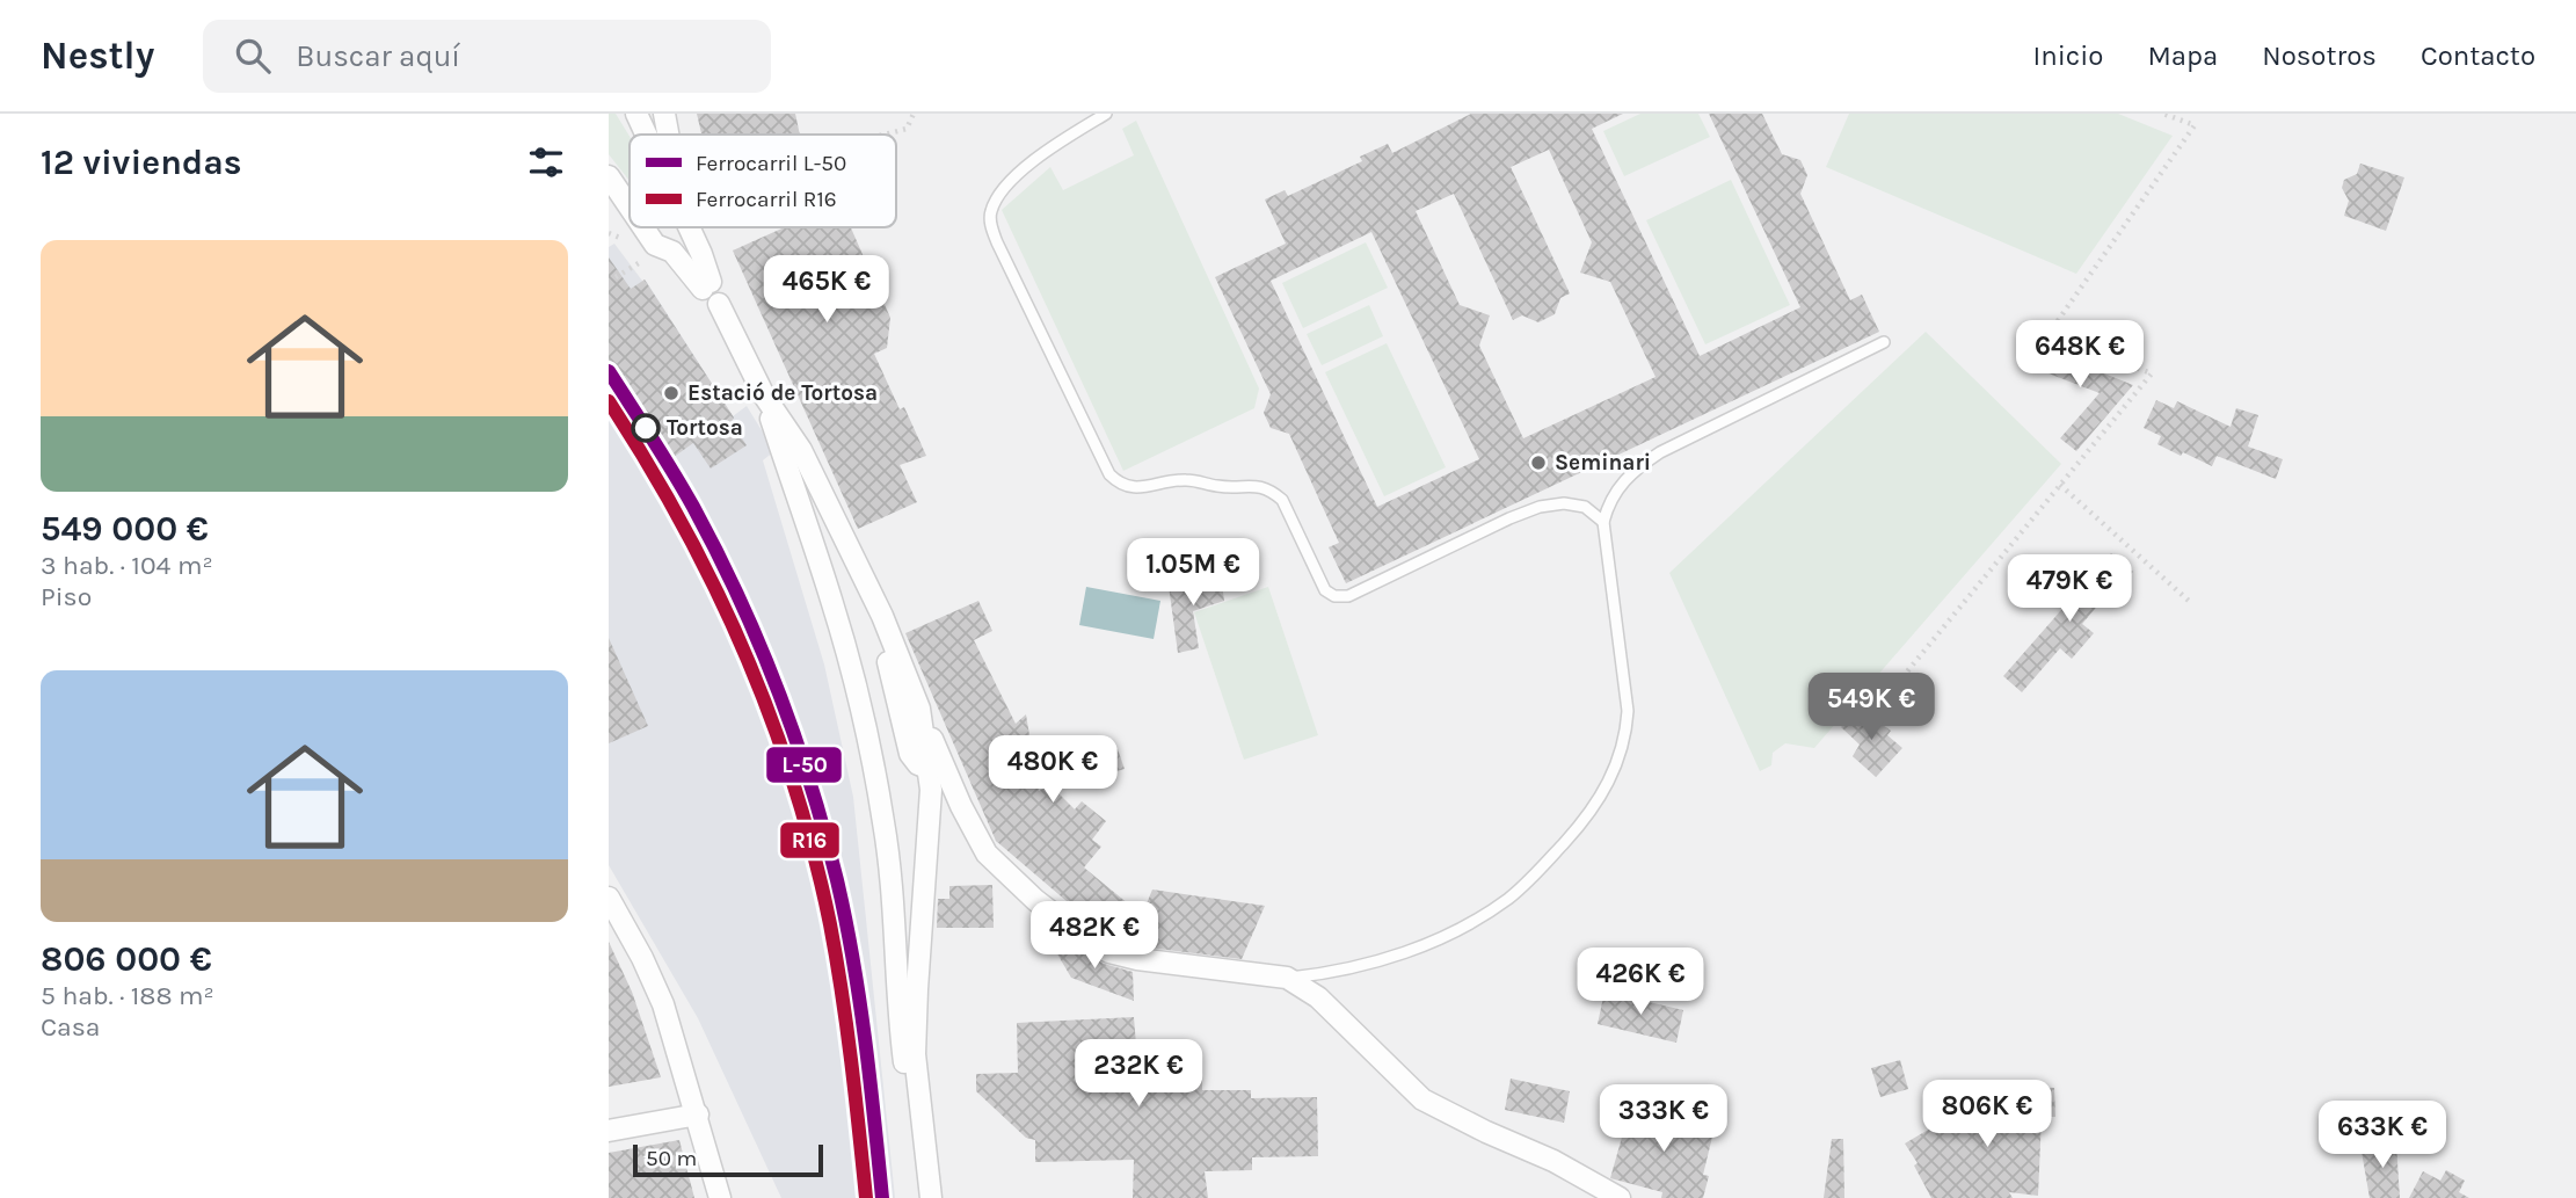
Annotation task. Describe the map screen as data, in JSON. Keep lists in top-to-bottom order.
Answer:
{
  "places": ["Estació de Tortosa", "Tortosa", "Seminari"],
  "lines": ["rail line L-50", "rail line R16"],
  "legend": ["Ferrocarril L-50", "Ferrocarril R16"],
  "scale_bar": "50 m",
  "page": {
    "header": "Nestly",
    "search": "Buscar aquí",
    "nav": [
      "Inicio",
      "Mapa",
      "Nosotros",
      "Contacto"
    ],
    "heading": "12 viviendas",
    "list": [
      {
        "name": "549 000 €",
        "note": "3 hab. · 104 m² · Piso"
      },
      {
        "name": "806 000 €",
        "note": "5 hab. · 188 m² · Casa"
      }
    ],
    "price": [
      "465K €",
      "648K €",
      "1.05M €",
      "479K €",
      "549K €",
      "480K €",
      "482K €",
      "426K €",
      "232K €",
      "806K €",
      "333K €",
      "633K €"
    ],
    "scale": "50 m"
  }
}
